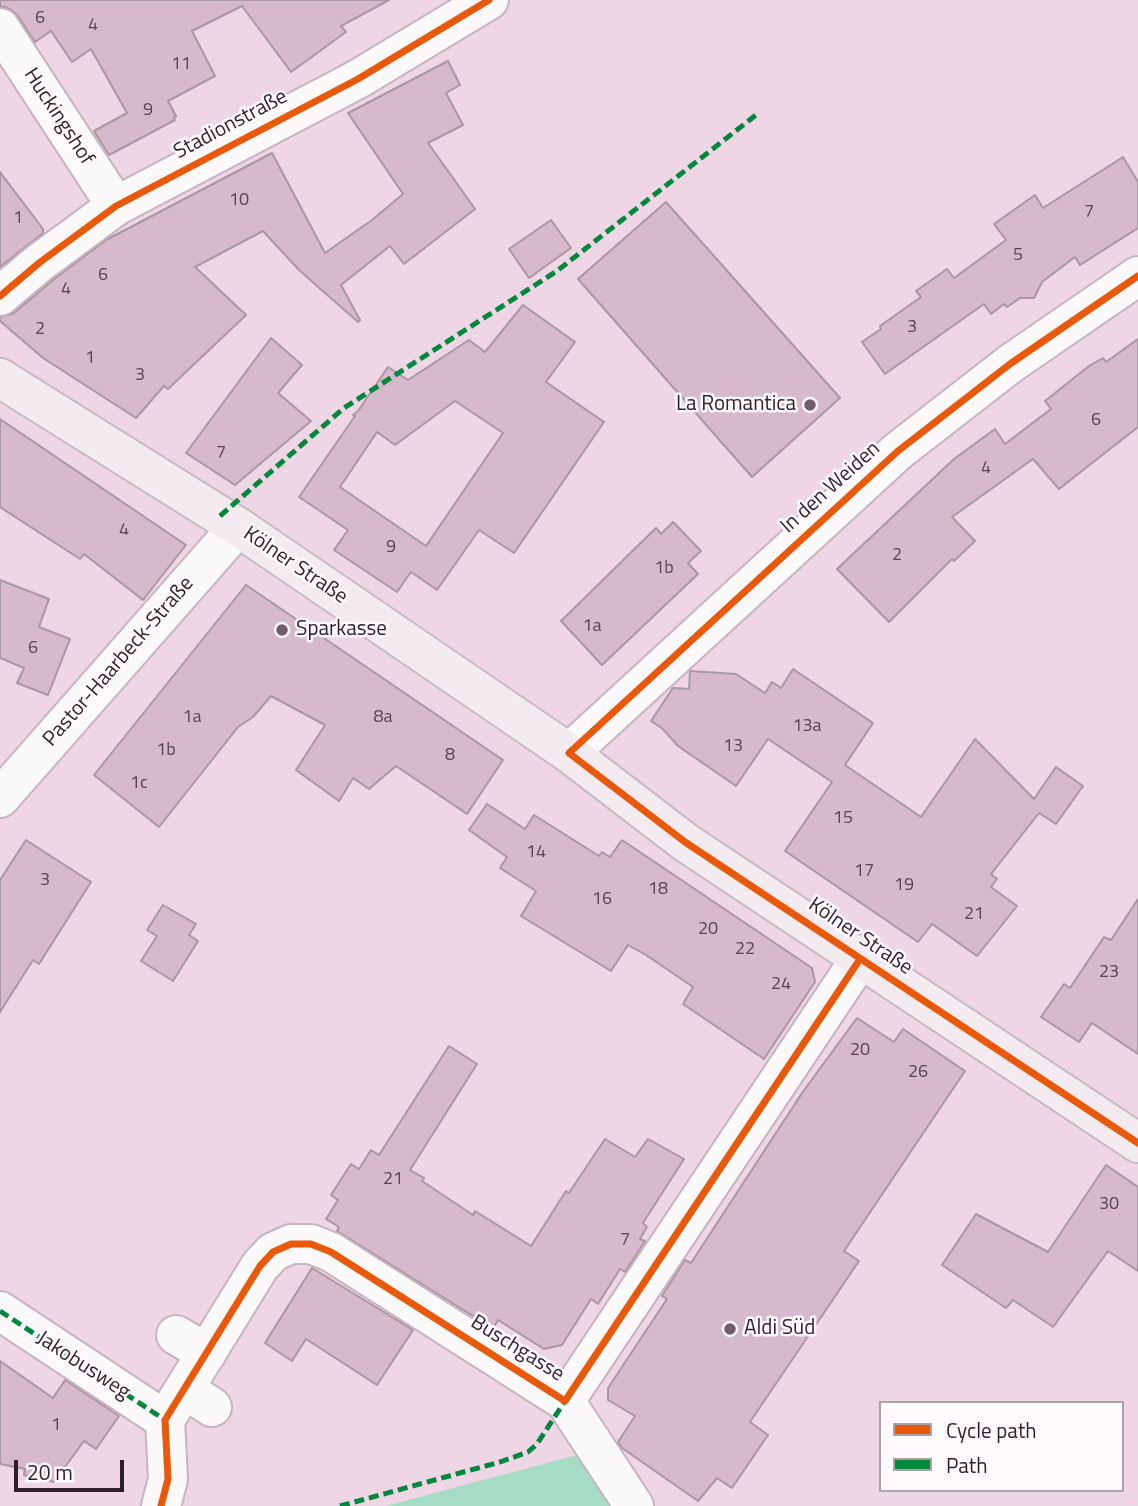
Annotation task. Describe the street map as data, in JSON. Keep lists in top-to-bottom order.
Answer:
{
  "streets": {
    "main road": ["Kölner Straße"],
    "street": [
      "Huckingshof",
      "Stadionstraße",
      "In den Weiden",
      "Pastor-Haarbeck-Straße",
      "Buschgasse",
      "Jakobusweg"
    ]
  },
  "crossings": [
    ["Huckingshof", "Stadionstraße"],
    ["In den Weiden", "Kölner Straße"],
    ["Kölner Straße", "Pastor-Haarbeck-Straße"],
    ["Kölner Straße", "Buschgasse"],
    ["Buschgasse", "Jakobusweg"]
  ],
  "places": ["La Romantica", "Sparkasse", "Aldi Süd"],
  "house_numbers": [
    "6",
    "4",
    "11",
    "9",
    "10",
    "7",
    "1",
    "5",
    "6",
    "4",
    "3",
    "2",
    "1",
    "3",
    "6",
    "7",
    "4",
    "4",
    "9",
    "2",
    "1b",
    "1a",
    "6",
    "1a",
    "8a",
    "13a",
    "13",
    "1b",
    "8",
    "1c",
    "15",
    "14",
    "17",
    "3",
    "19",
    "18",
    "16",
    "21",
    "20",
    "22",
    "23",
    "24",
    "20",
    "26",
    "21",
    "30",
    "7",
    "1"
  ],
  "legend": ["Cycle path", "Path"],
  "scale_bar": "20 m"
}
